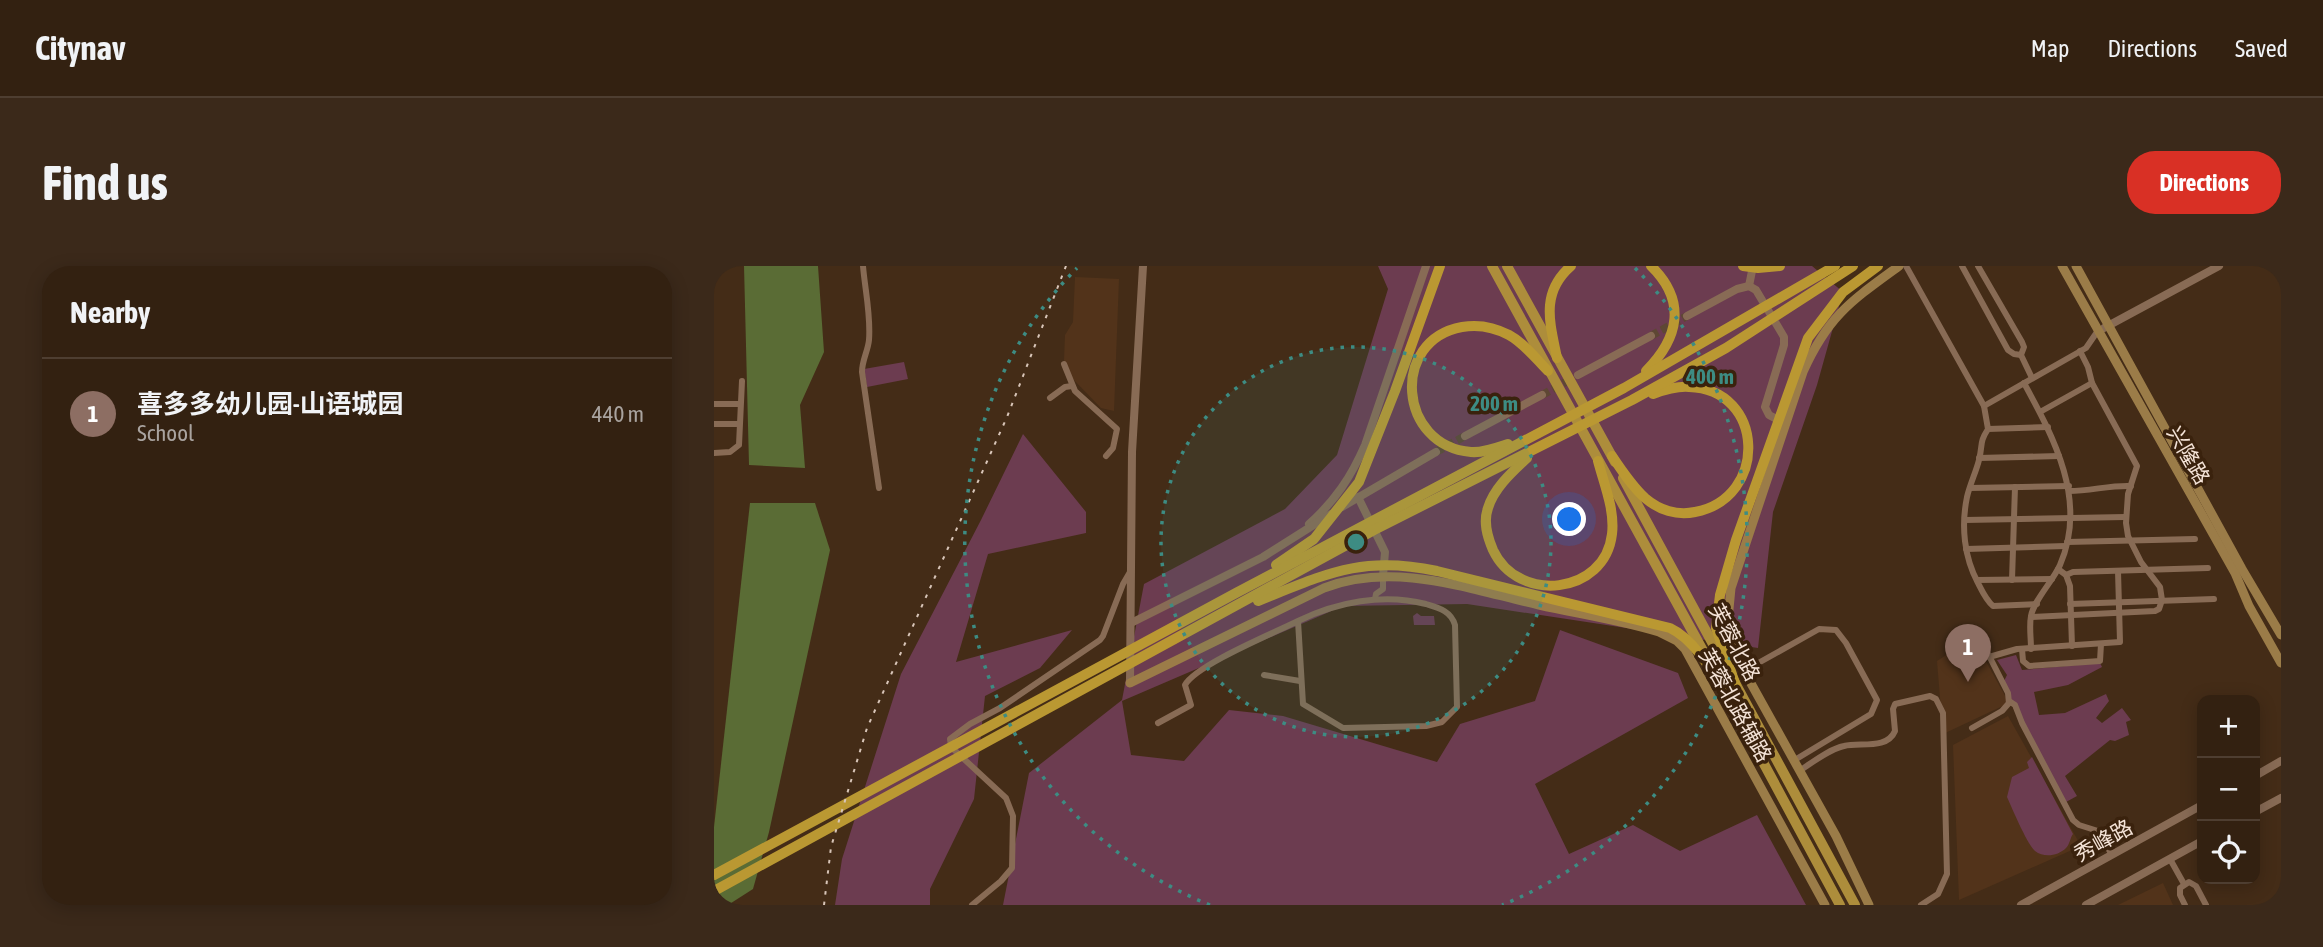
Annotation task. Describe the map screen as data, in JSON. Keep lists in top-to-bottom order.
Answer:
{
  "streets": {
    "main road": ["兴隆路", "芙蓉北路", "芙蓉北路辅路"],
    "street": ["秀峰路"]
  },
  "page": {
    "header": "Citynav",
    "nav": ["Map", "Directions", "Saved"],
    "buttons": "Directions",
    "title": "Find us",
    "heading": "Nearby",
    "list": [
      {
        "mark": "1",
        "name": "喜多多幼儿园-山语城园",
        "note": "School",
        "value": "440 m"
      }
    ],
    "pins": "1",
    "map_buttons": ["+", "−"]
  },
  "rings": ["400 m", "200 m"]
}
